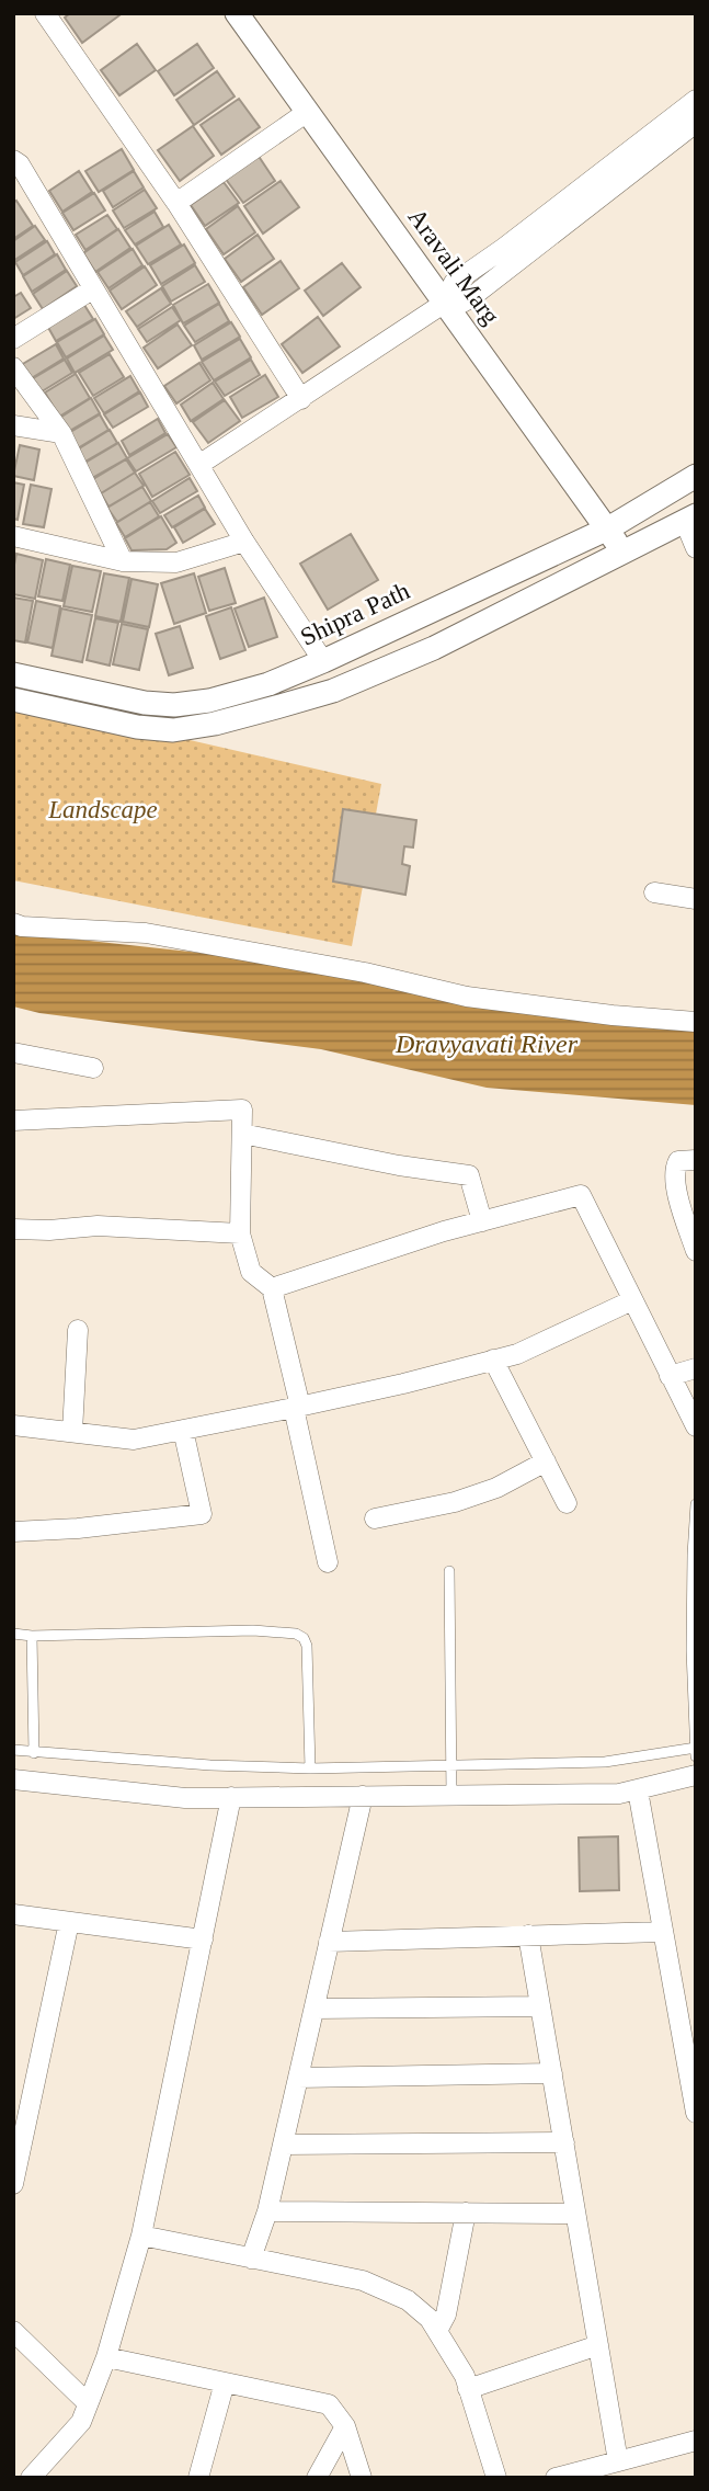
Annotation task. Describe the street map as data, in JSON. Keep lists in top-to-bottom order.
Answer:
{
  "streets": {
    "street": ["Aravali Marg", "Shipra Path"]
  },
  "crossings": [
    ["Aravali Marg", "Shipra Path"]
  ],
  "water": ["Dravyavati River"],
  "parks": ["Landscape"]
}
